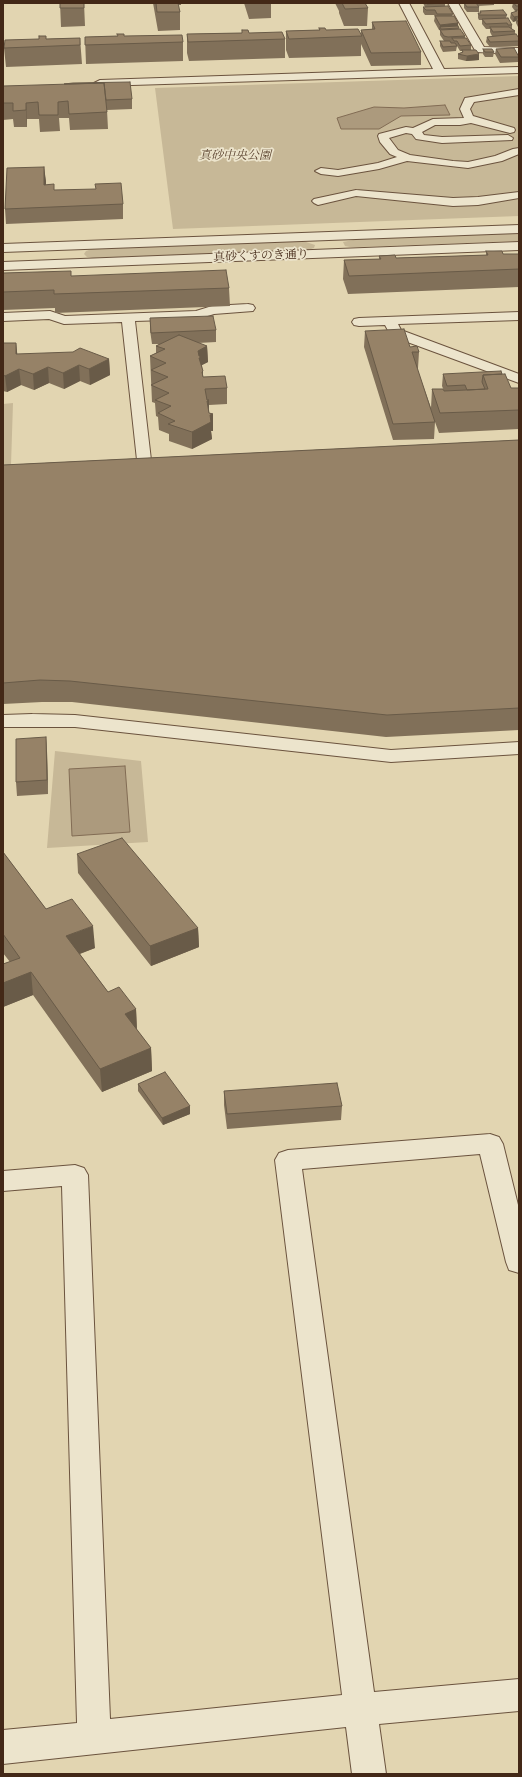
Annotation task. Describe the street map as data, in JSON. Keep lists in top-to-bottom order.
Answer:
{
  "streets": {
    "street": ["真砂くすのき通り"]
  },
  "parks": ["真砂中央公園"]
}
